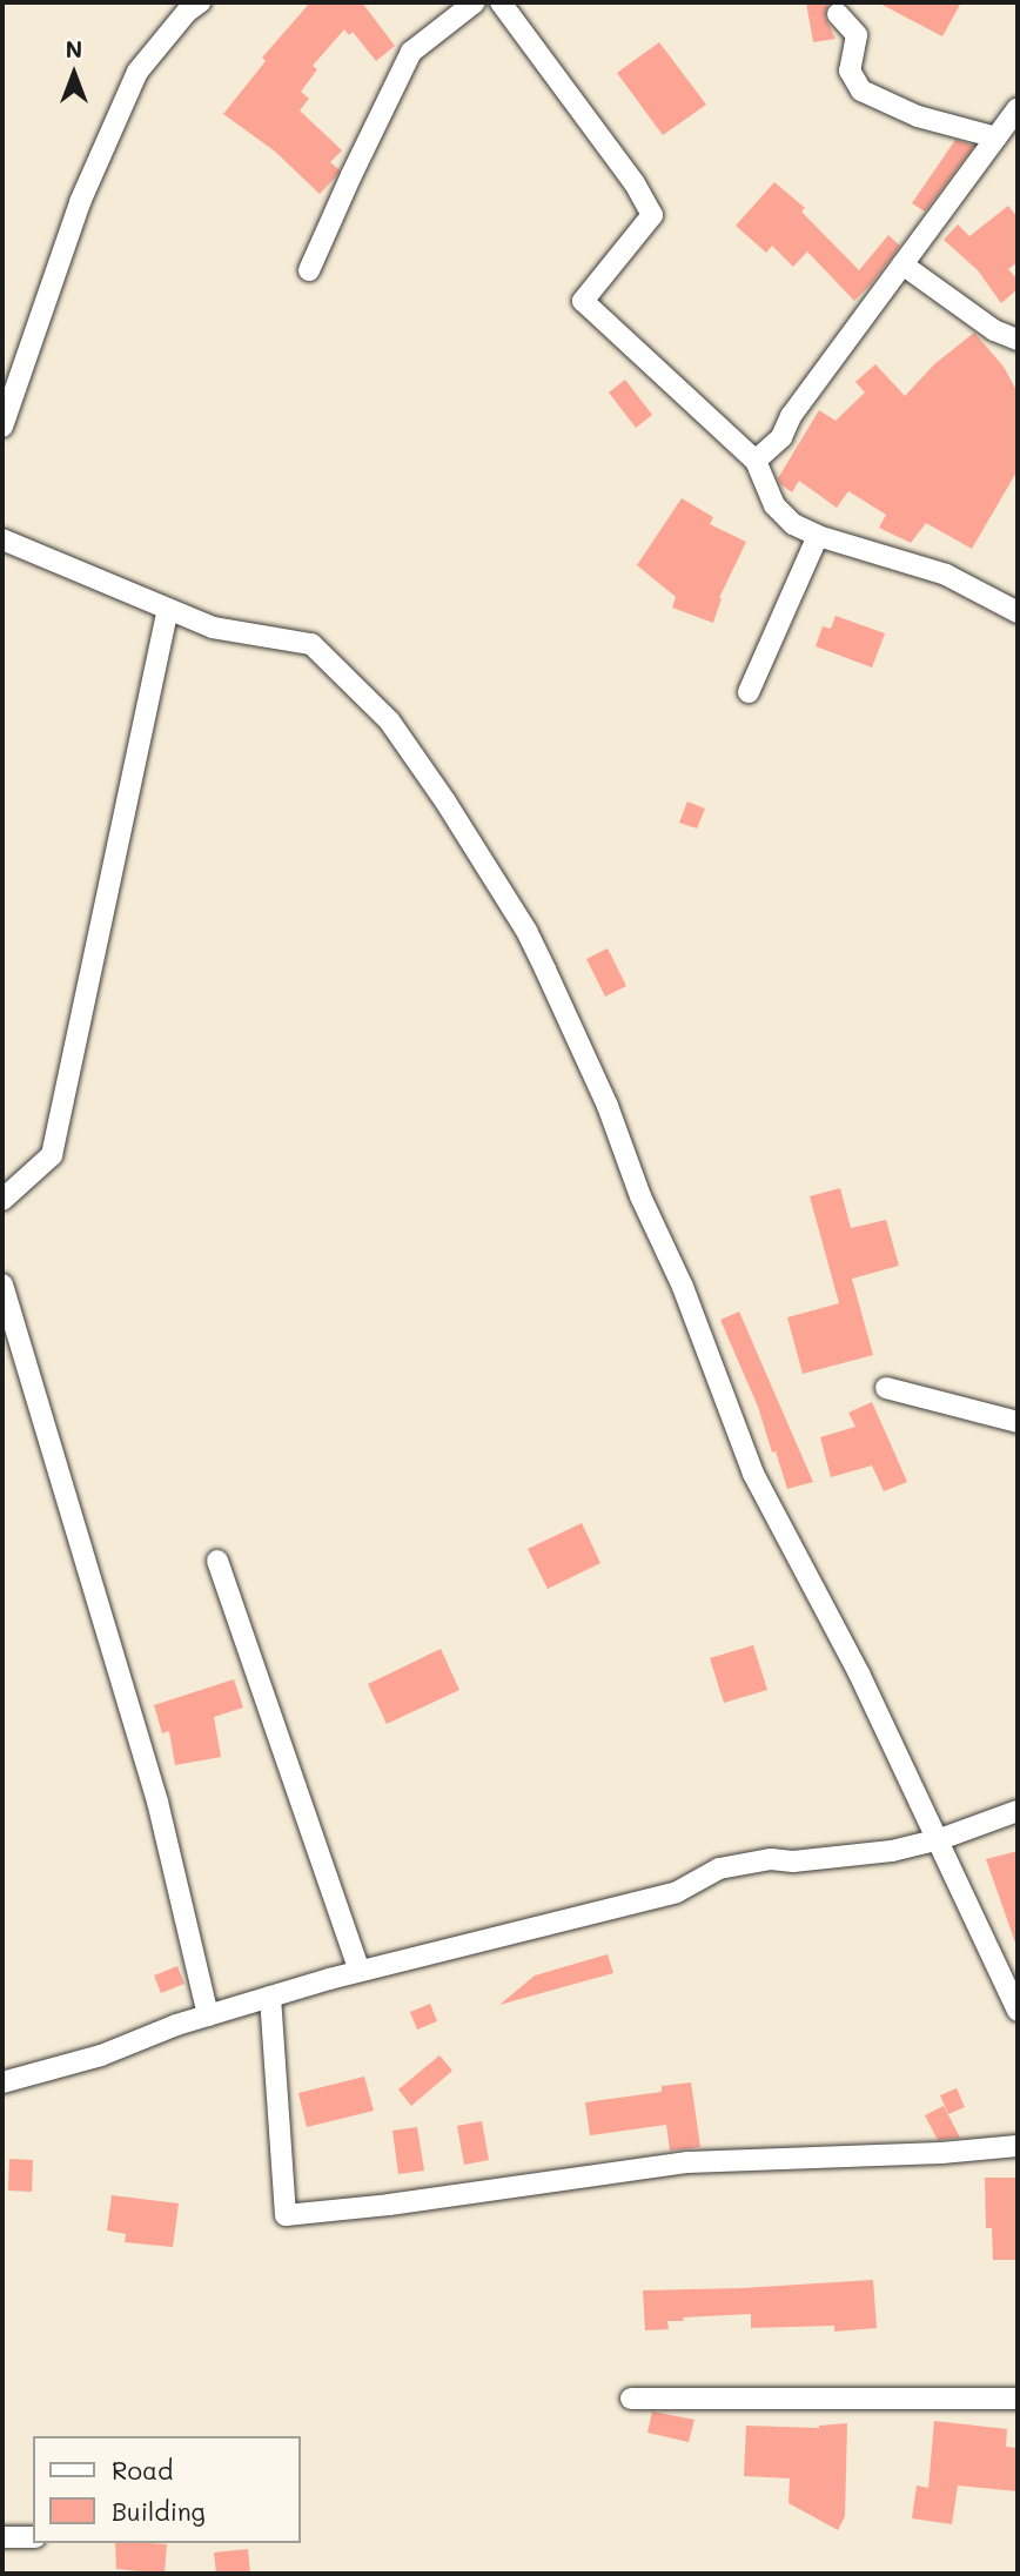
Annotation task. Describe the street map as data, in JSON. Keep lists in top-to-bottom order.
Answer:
{
  "legend": ["Road", "Building"],
  "north": "top"
}
